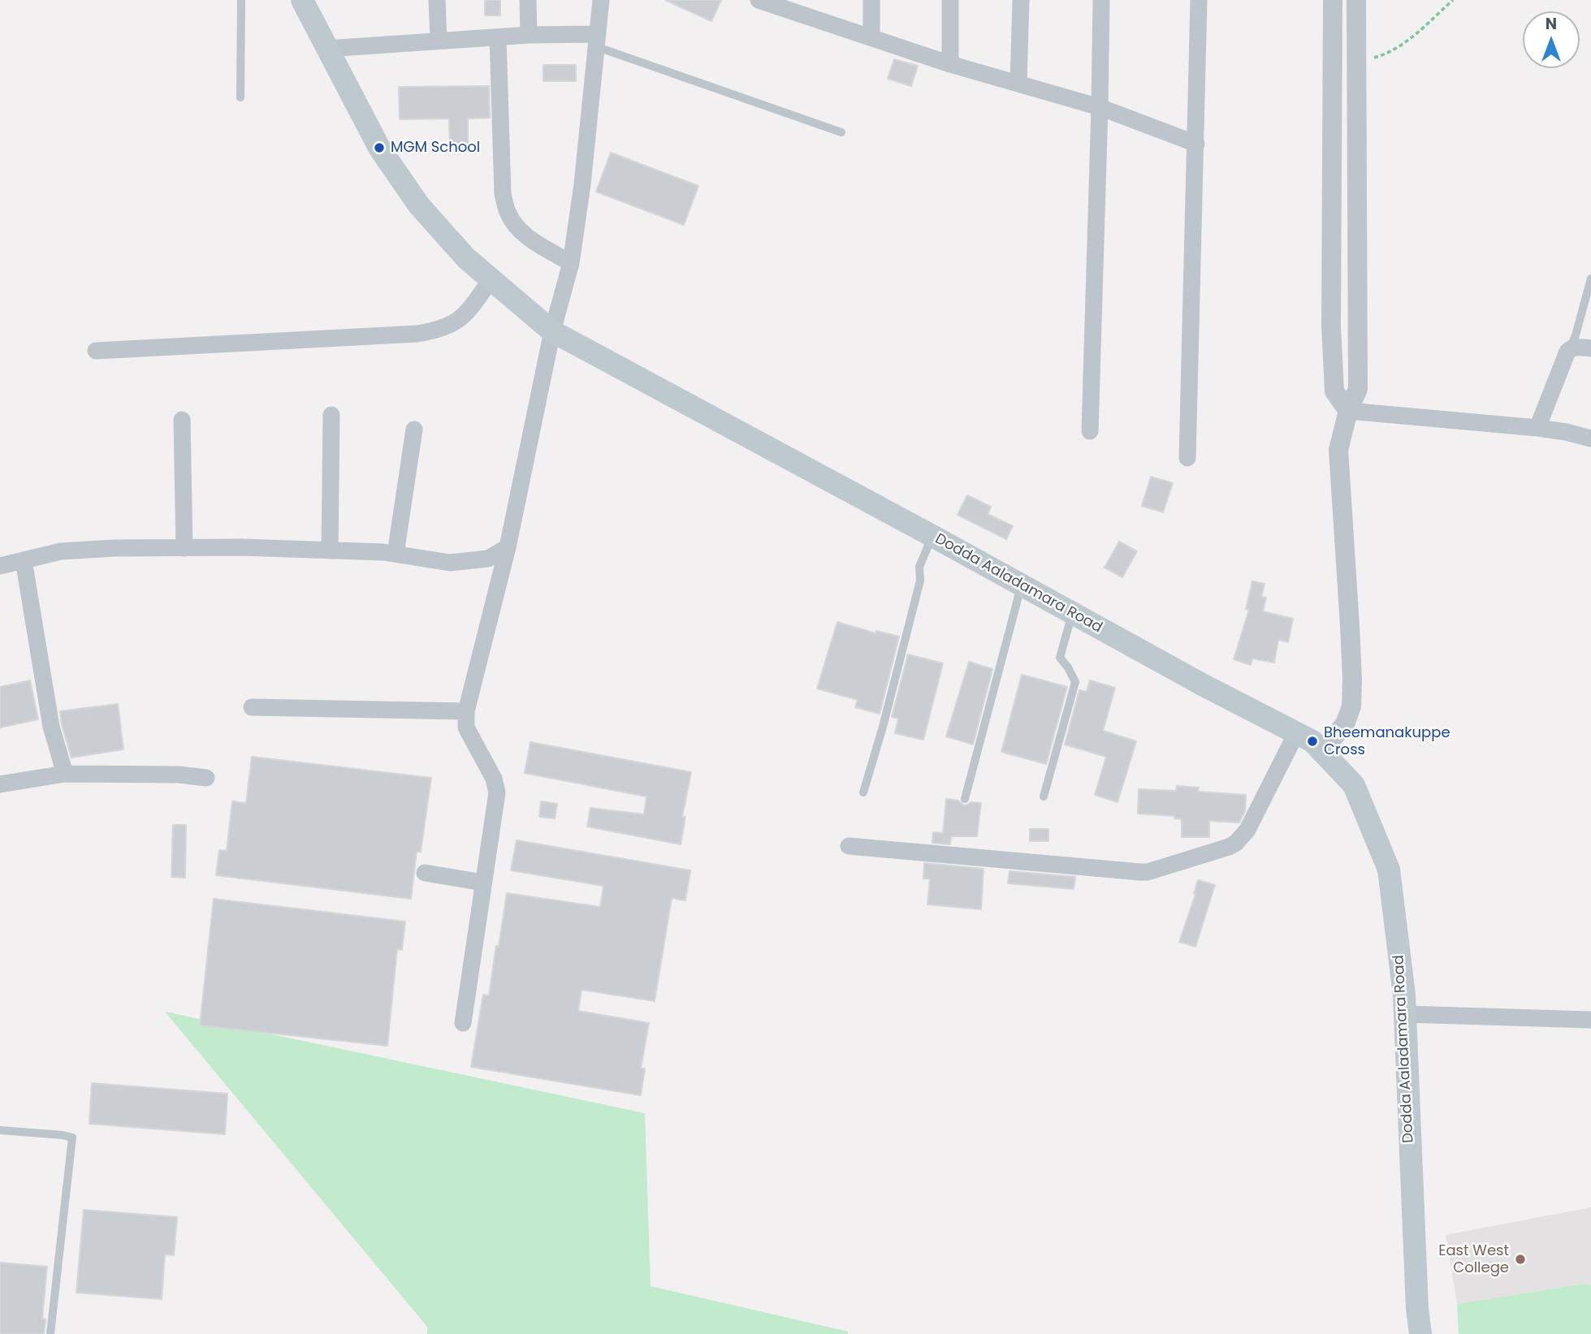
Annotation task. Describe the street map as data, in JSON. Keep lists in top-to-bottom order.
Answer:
{
  "streets": {
    "main road": ["Dodda Aaladamara Road"]
  },
  "places": ["MGM School", "Bheemanakuppe Cross", "East West College"],
  "north": "top"
}
